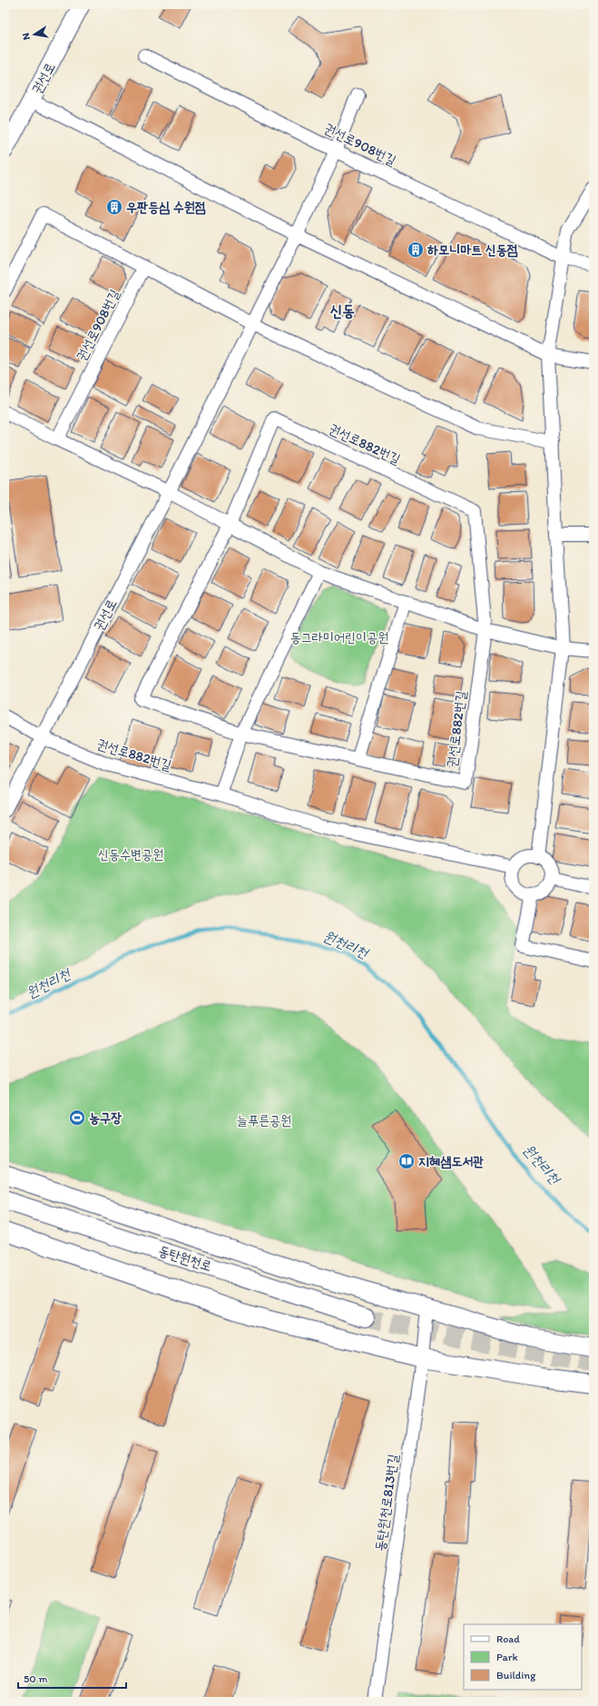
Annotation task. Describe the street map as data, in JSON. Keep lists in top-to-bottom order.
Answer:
{
  "streets": {
    "main road": ["동탄원천로"],
    "street": [
      "권선로",
      "권선로908번길",
      "권선로882번길",
      "동탄원천로813번길"
    ]
  },
  "crossings": [
    ["권선로", "권선로882번길"]
  ],
  "districts": ["신동"],
  "water": ["원천리천"],
  "parks": ["동그라미어린이공원", "신동수변공원", "늘푸른공원"],
  "places": {
    "building": ["우판등심 수원점", "하모니마트 신동점"],
    "sports": ["농구장"],
    "library": ["지혜샘도서관"]
  },
  "legend": ["Road", "Park", "Building"],
  "scale_bar": "50 m",
  "north": "left"
}
